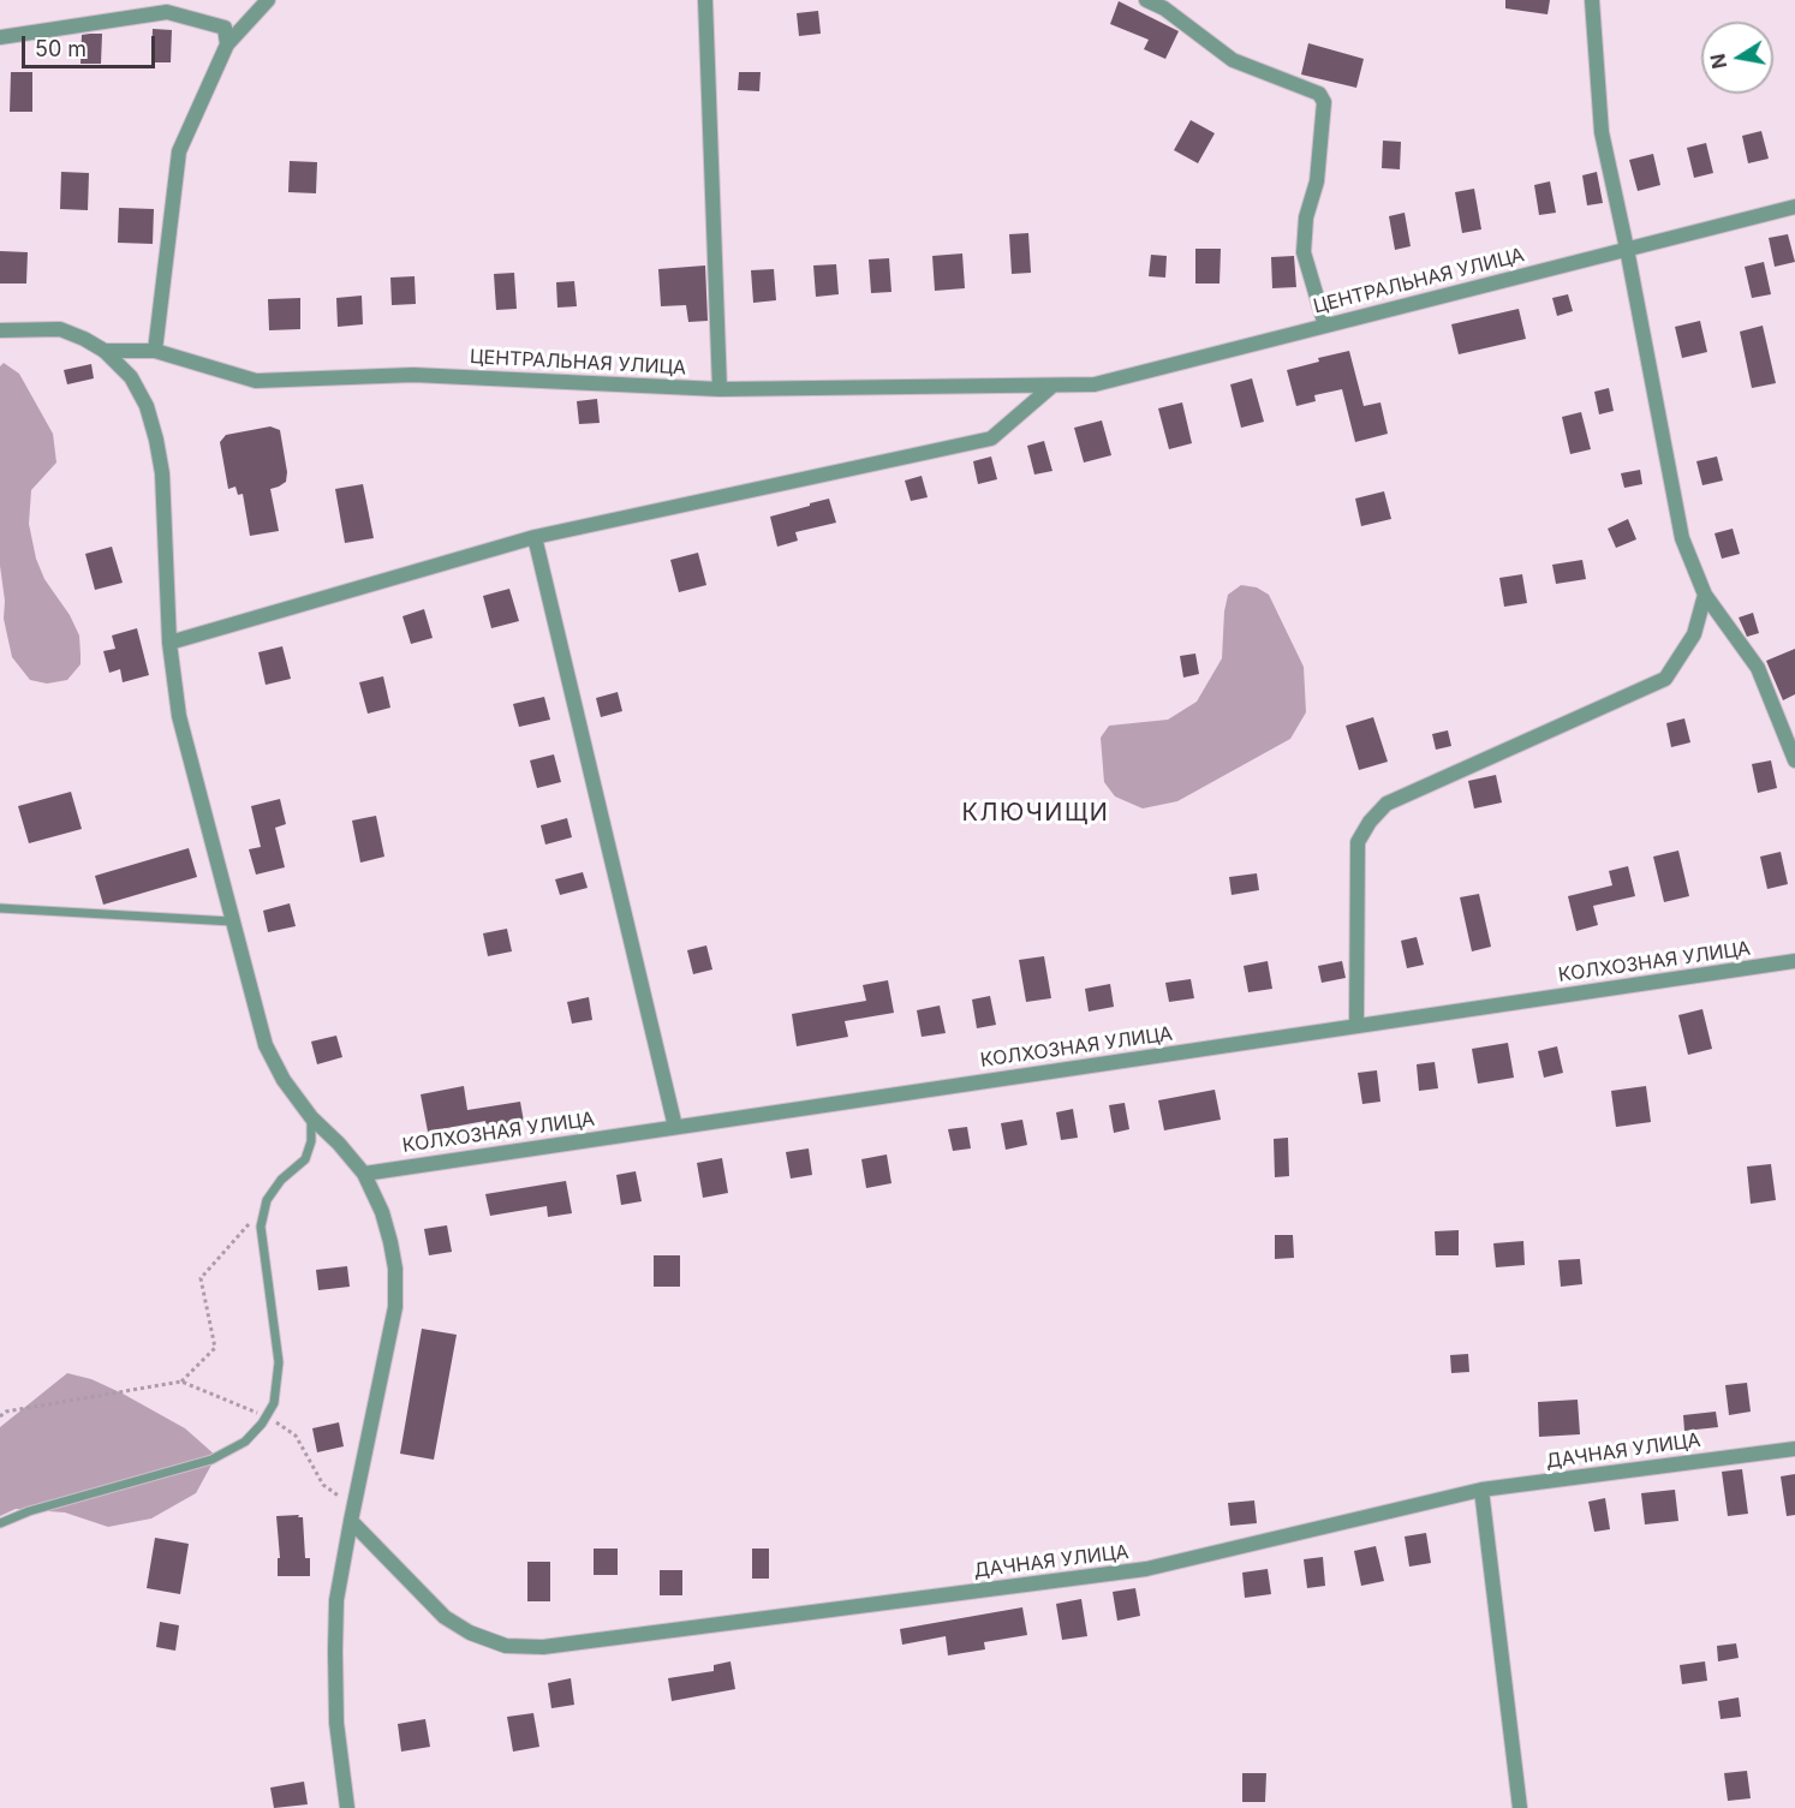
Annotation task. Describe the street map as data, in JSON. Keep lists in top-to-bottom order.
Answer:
{
  "streets": {
    "street": ["ЦЕНТРАЛЬНАЯ УЛИЦА", "КОЛХОЗНАЯ УЛИЦА", "ДАЧНАЯ УЛИЦА"]
  },
  "districts": ["КЛЮЧИЩИ"],
  "scale_bar": "50 m",
  "north": "left"
}
